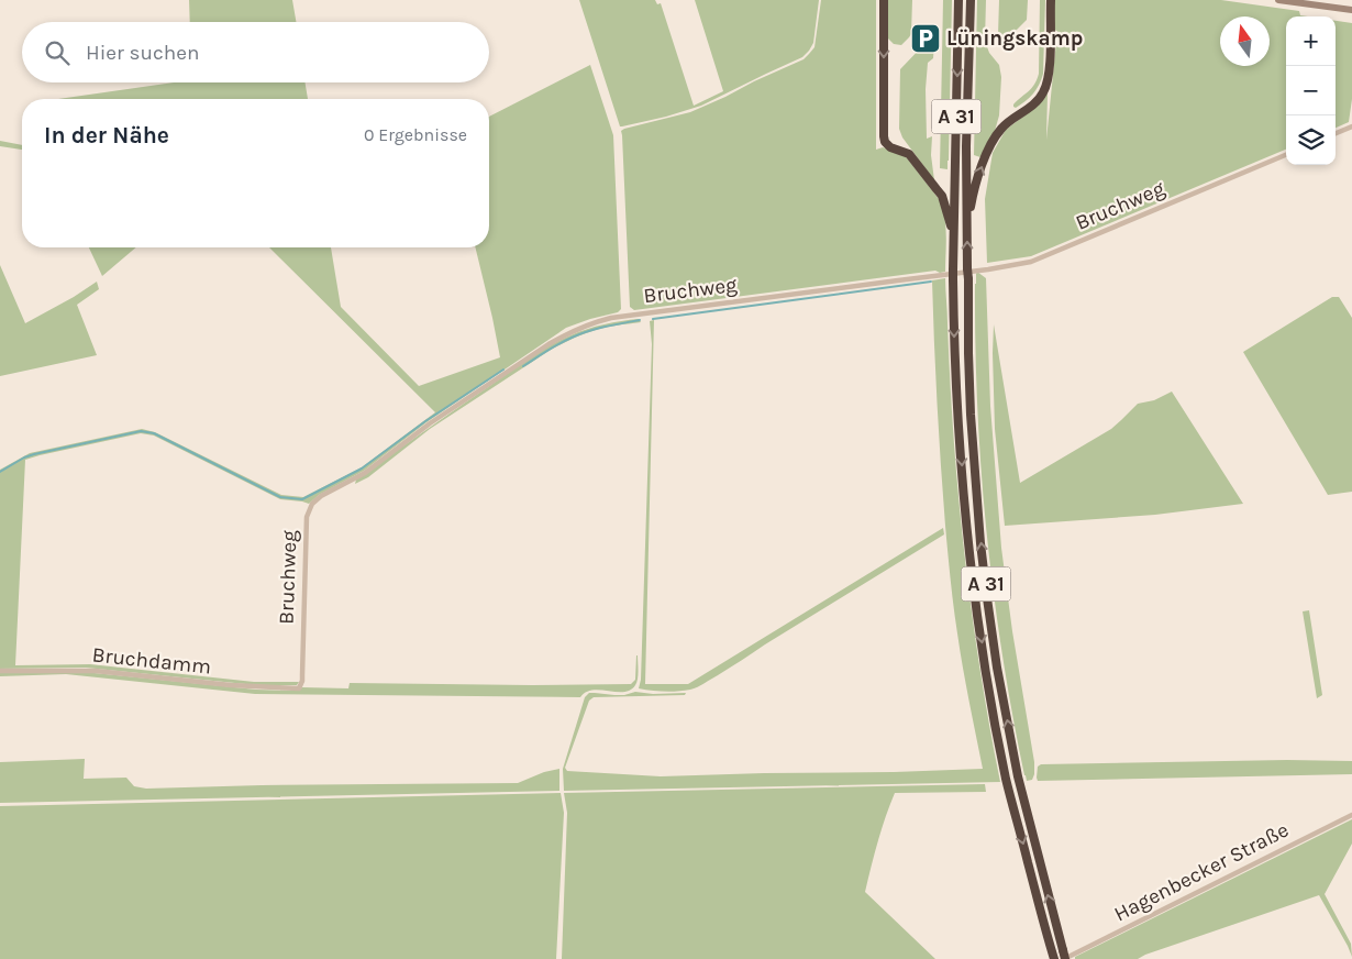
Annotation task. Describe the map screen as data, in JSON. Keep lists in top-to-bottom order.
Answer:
{
  "streets": {
    "highway": ["A 31"],
    "street": ["Bruchweg", "Bruchdamm", "Hagenbecker Straße"]
  },
  "crossings": [
    ["A 31", "Hagenbecker Straße"],
    ["Bruchweg", "Bruchdamm"]
  ],
  "places": {
    "parking": ["Lüningskamp"]
  },
  "north": "top",
  "page": {
    "map_buttons": ["+", "−"],
    "search": "Hier suchen",
    "heading": ["In der Nähe", "0 Ergebnisse"]
  }
}
